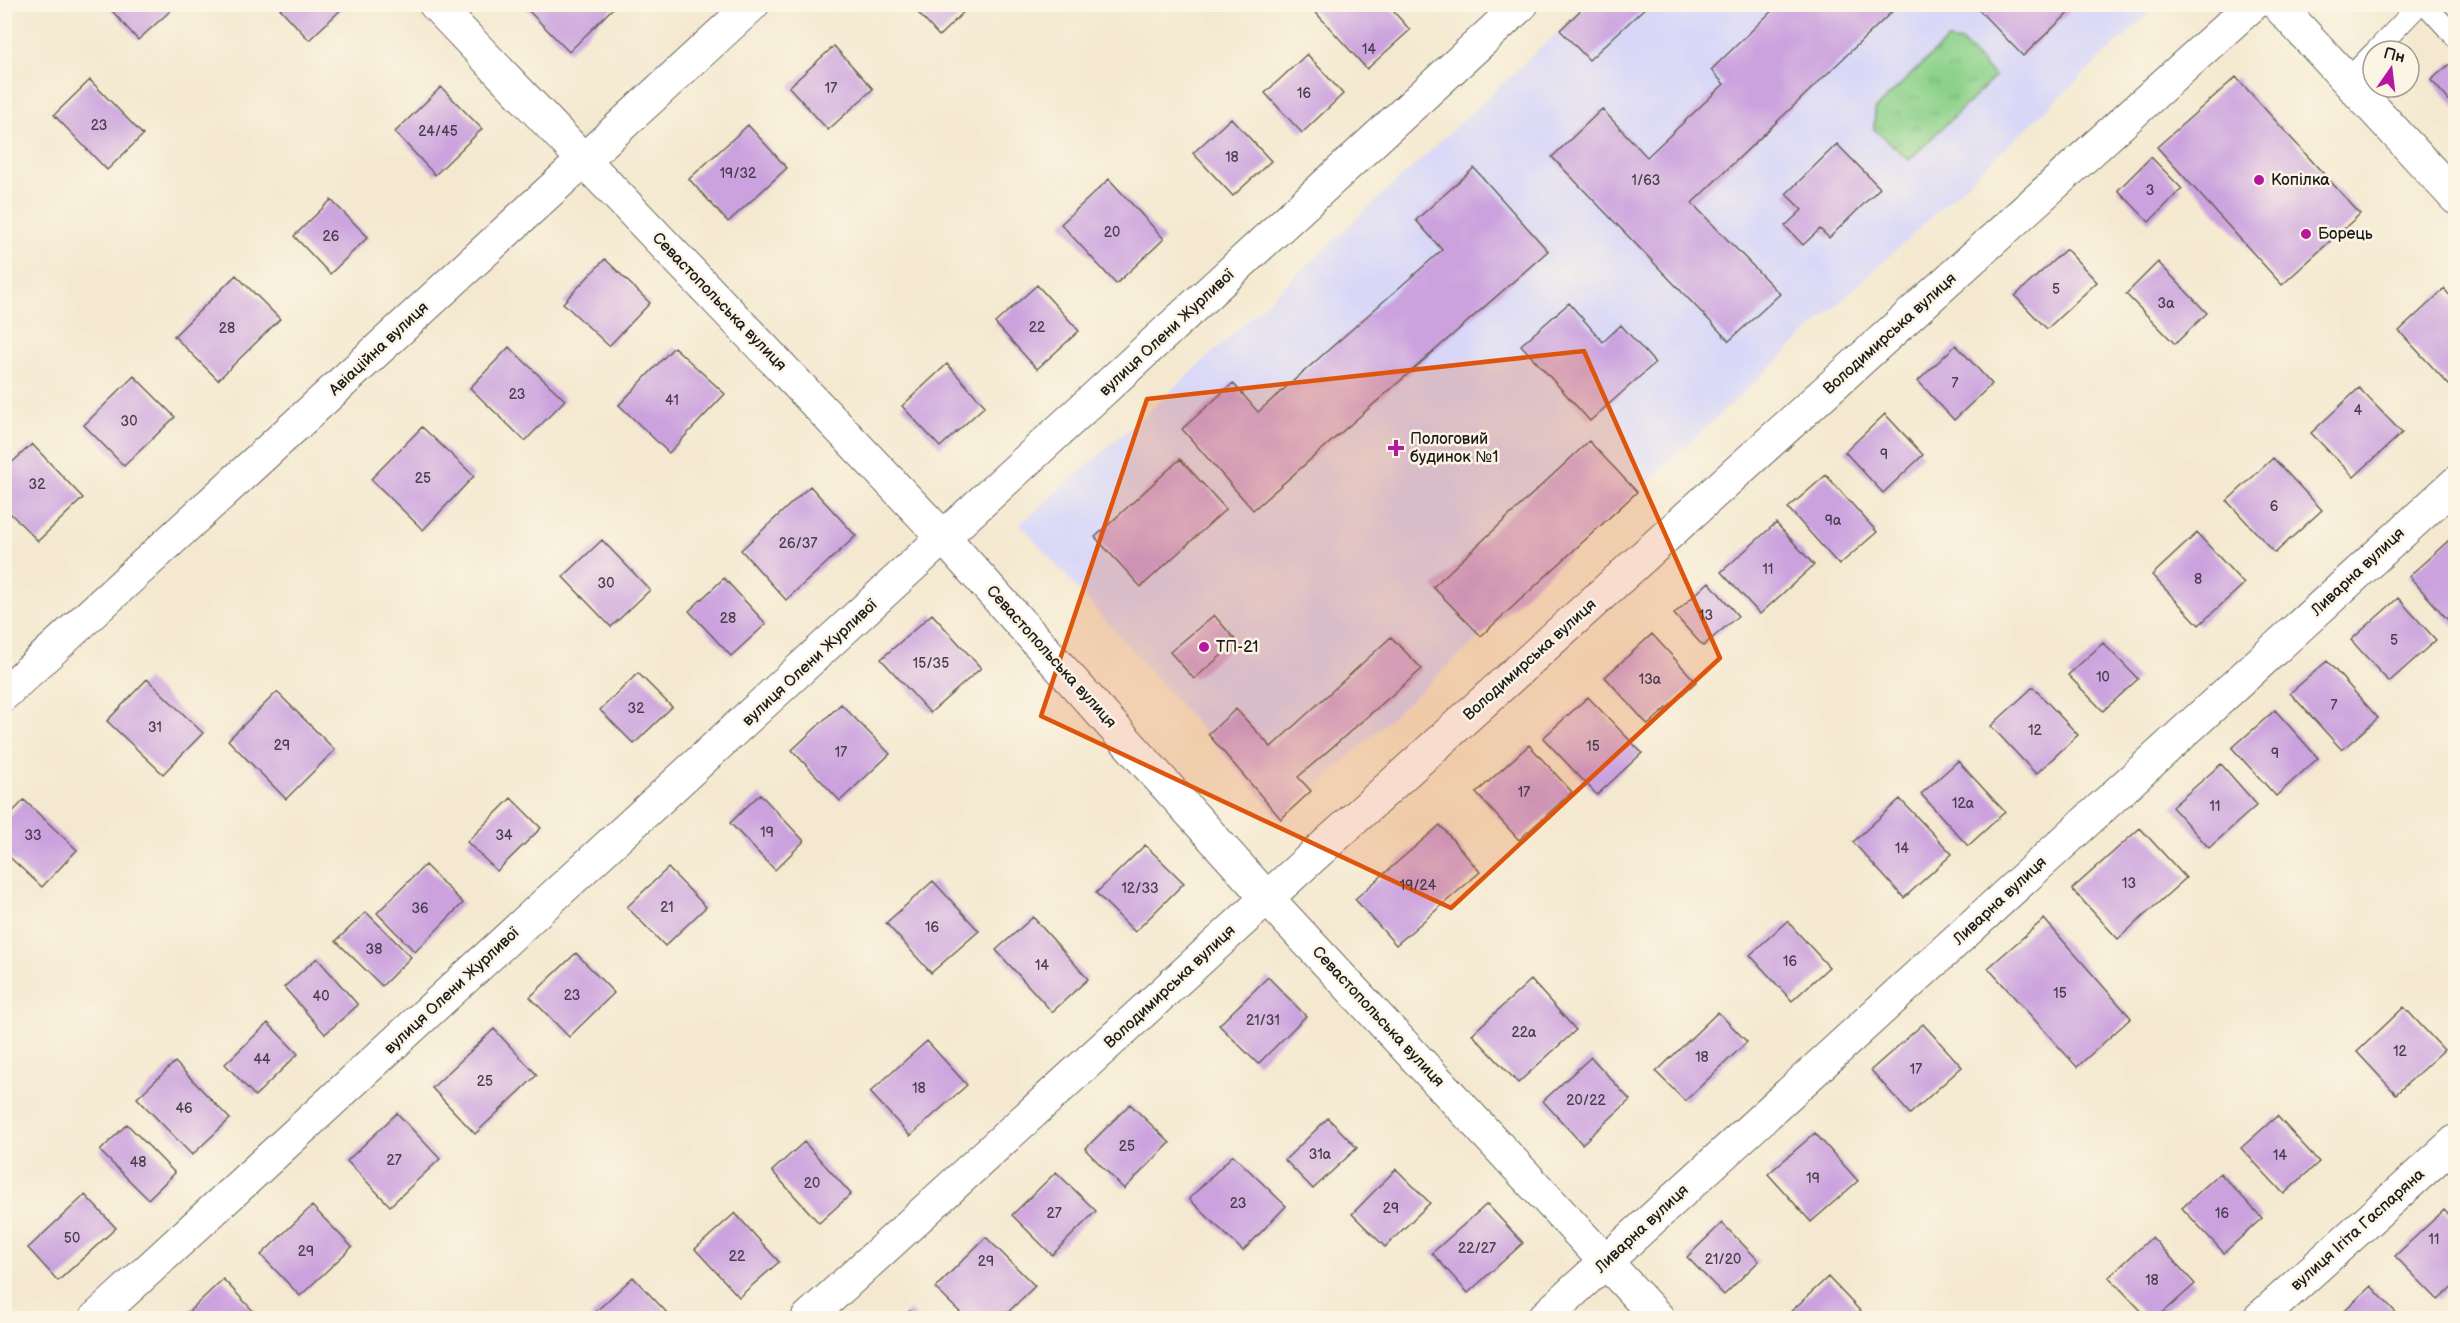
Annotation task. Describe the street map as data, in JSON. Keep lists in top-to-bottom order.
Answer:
{
  "streets": {
    "street": [
      "Севастопольська вулиця",
      "вулиця Олени Журливої",
      "Володимирська вулиця",
      "Авіаційна вулиця",
      "Ливарна вулиця",
      "вулиця Ігіта Гаспаряна"
    ]
  },
  "crossings": [
    ["Севастопольська вулиця", "вулиця Олени Журливої"],
    ["Севастопольська вулиця", "Володимирська вулиця"],
    ["Севастопольська вулиця", "Авіаційна вулиця"],
    ["Севастопольська вулиця", "Ливарна вулиця"]
  ],
  "places": {
    "other": ["Копілка", "Борець", "ТП-21"],
    "health": ["Пологовий будинок №1"]
  },
  "house_numbers": [
    "14",
    "17",
    "16",
    "23",
    "24/45",
    "18",
    "19/32",
    "1/63",
    "3",
    "20",
    "26",
    "5",
    "3а",
    "22",
    "28",
    "7",
    "23",
    "41",
    "4",
    "30",
    "9",
    "25",
    "32",
    "6",
    "9а",
    "26/37",
    "11",
    "8",
    "30",
    "13",
    "28",
    "5",
    "15/35",
    "10",
    "13а",
    "7",
    "32",
    "31",
    "12",
    "29",
    "15",
    "17",
    "9",
    "17",
    "12а",
    "11",
    "19",
    "33",
    "34",
    "14",
    "13",
    "19/24",
    "12/33",
    "21",
    "36",
    "16",
    "38",
    "16",
    "14",
    "15",
    "23",
    "40",
    "21/31",
    "22а",
    "12",
    "18",
    "44",
    "17",
    "25",
    "18",
    "20/22",
    "46",
    "25",
    "31а",
    "14",
    "27",
    "48",
    "19",
    "20",
    "23",
    "29",
    "27",
    "16",
    "50",
    "11",
    "22/27",
    "29",
    "22",
    "21/20",
    "29",
    "18"
  ],
  "north": "top"
}
